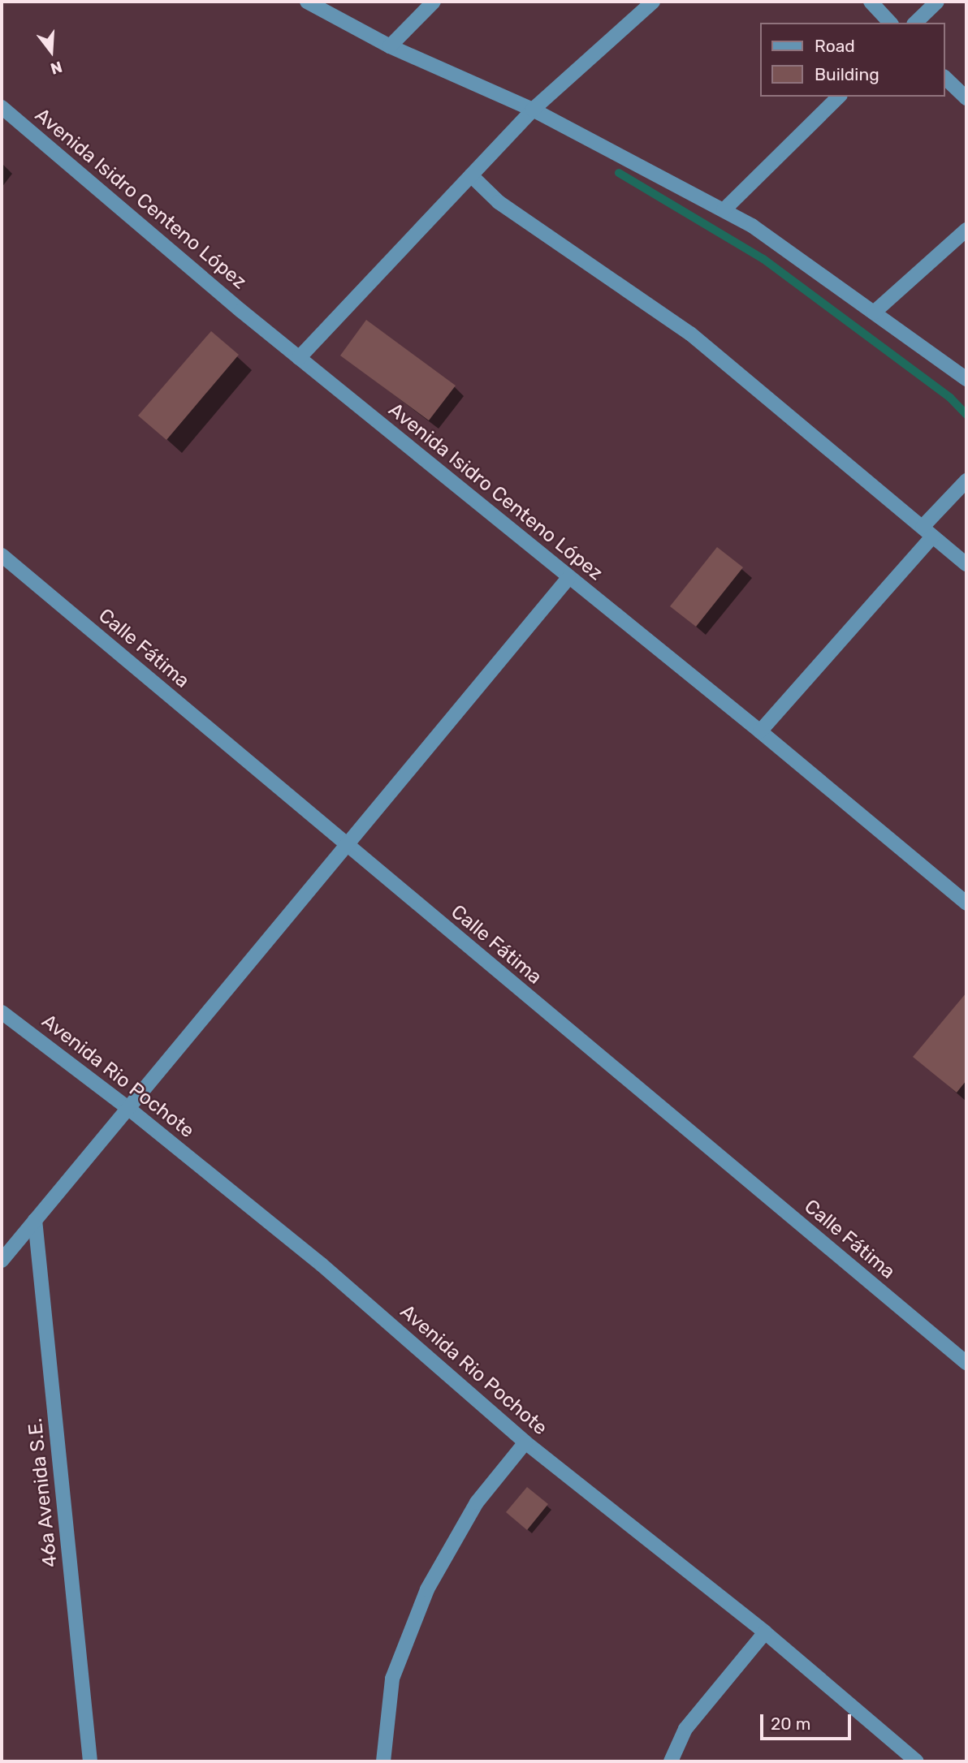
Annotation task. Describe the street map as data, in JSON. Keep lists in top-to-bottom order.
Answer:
{
  "streets": {
    "street": [
      "Avenida Isidro Centeno López",
      "Calle Fátima",
      "Avenida Rio Pochote",
      "46a Avenida S.E."
    ]
  },
  "legend": ["Road", "Building"],
  "scale_bar": "20 m",
  "north": "bottom"
}
